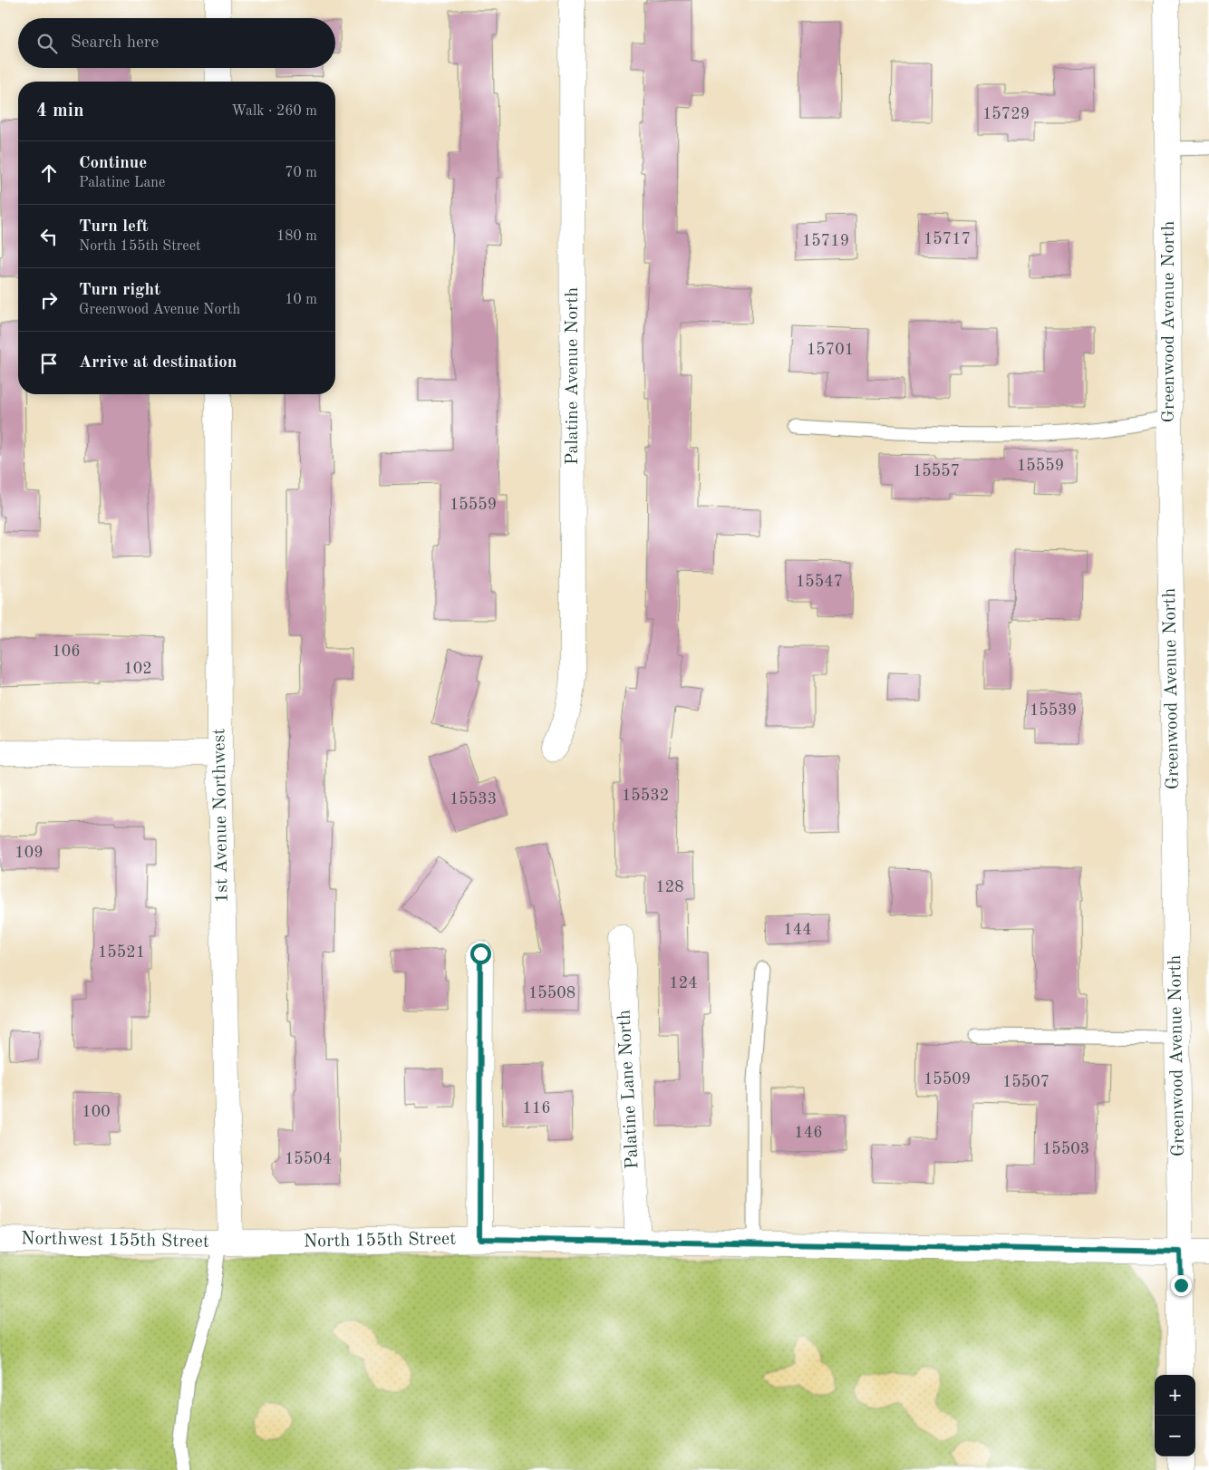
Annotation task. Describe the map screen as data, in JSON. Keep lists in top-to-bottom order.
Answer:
{
  "streets": {
    "street": [
      "Greenwood Avenue North",
      "Palatine Avenue North",
      "1st Avenue Northwest",
      "Palatine Lane North",
      "Northwest 155th Street",
      "North 155th Street"
    ]
  },
  "crossings": [
    ["Greenwood Avenue North", "North 155th Street"],
    ["1st Avenue Northwest", "Northwest 155th Street"],
    ["1st Avenue Northwest", "North 155th Street"],
    ["Palatine Lane North", "North 155th Street"],
    ["Northwest 155th Street", "North 155th Street"]
  ],
  "house_numbers": [
    "15729",
    "15717",
    "15719",
    "15701",
    "15559",
    "15557",
    "15559",
    "15547",
    "106",
    "102",
    "15539",
    "15532",
    "15533",
    "109",
    "128",
    "144",
    "15521",
    "124",
    "15508",
    "15509",
    "15507",
    "116",
    "100",
    "146",
    "15503",
    "15504"
  ],
  "page": {
    "search": "Search here",
    "heading": ["4 min", "Walk · 260 m"],
    "list": [
      ["Continue", "Palatine Lane", "70 m"],
      ["Turn left", "North 155th Street", "180 m"],
      ["Turn right", "Greenwood Avenue North", "10 m"],
      "Arrive at destination"
    ],
    "map_buttons": ["+", "−"]
  }
}
